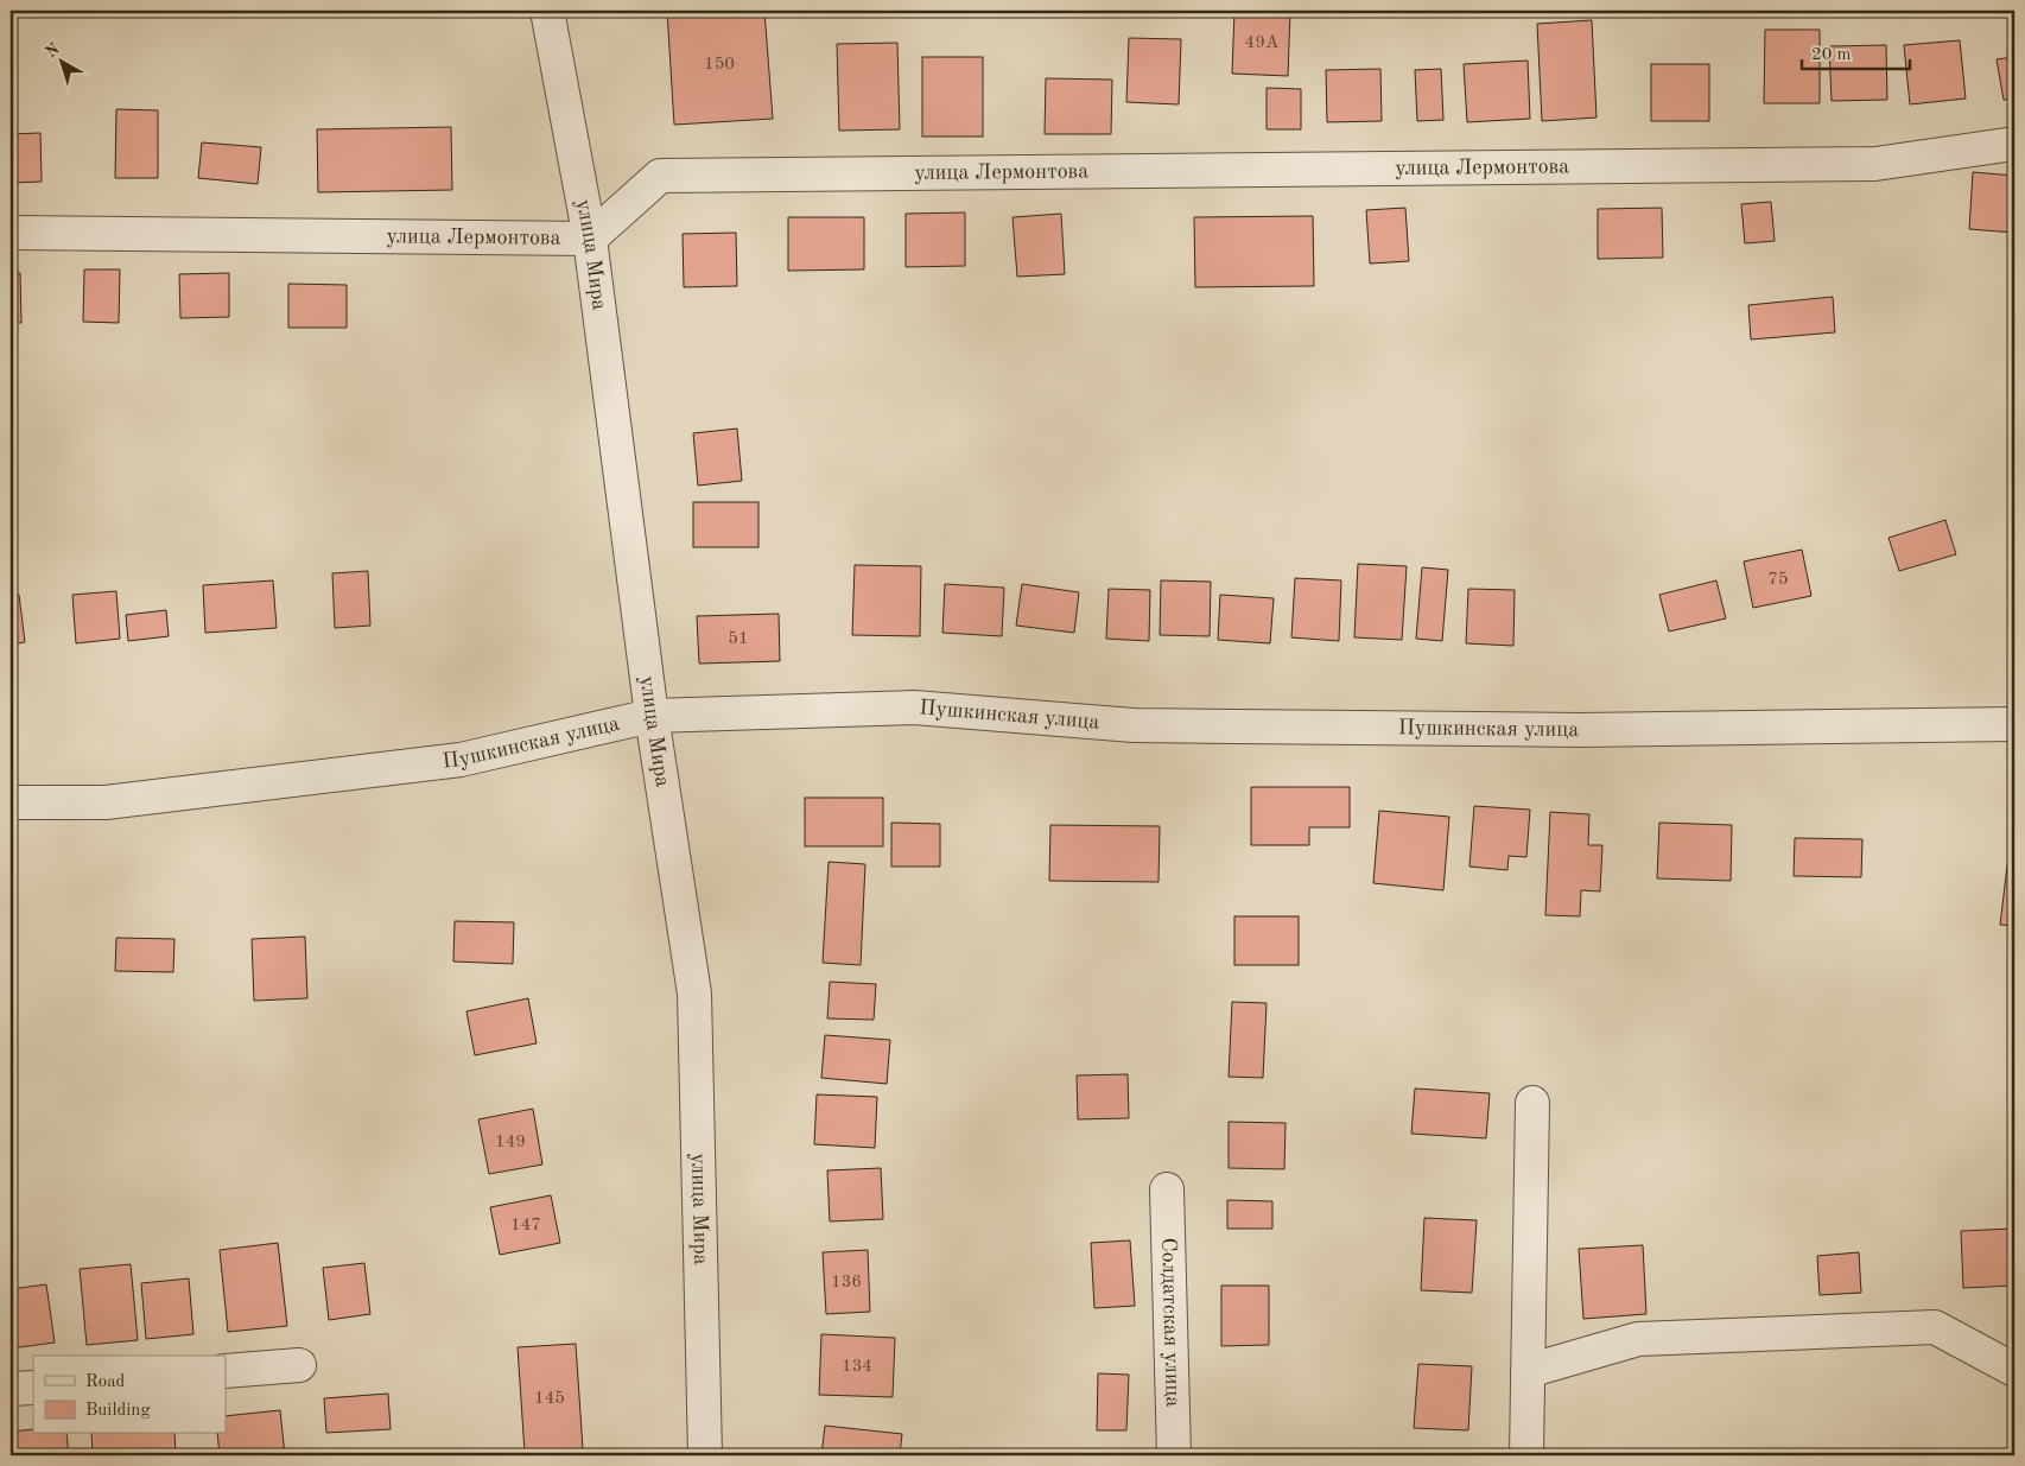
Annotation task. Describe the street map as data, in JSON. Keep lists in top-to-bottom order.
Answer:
{
  "streets": {
    "street": [
      "улица Лермонтова",
      "улица Мира",
      "Пушкинская улица",
      "Солдатская улица"
    ]
  },
  "crossings": [
    ["улица Лермонтова", "улица Мира"],
    ["улица Мира", "Пушкинская улица"]
  ],
  "house_numbers": [
    "49А",
    "150",
    "75",
    "51",
    "149",
    "147",
    "136",
    "134",
    "145"
  ],
  "legend": ["Road", "Building"],
  "scale_bar": "20 m",
  "north": "top left"
}
